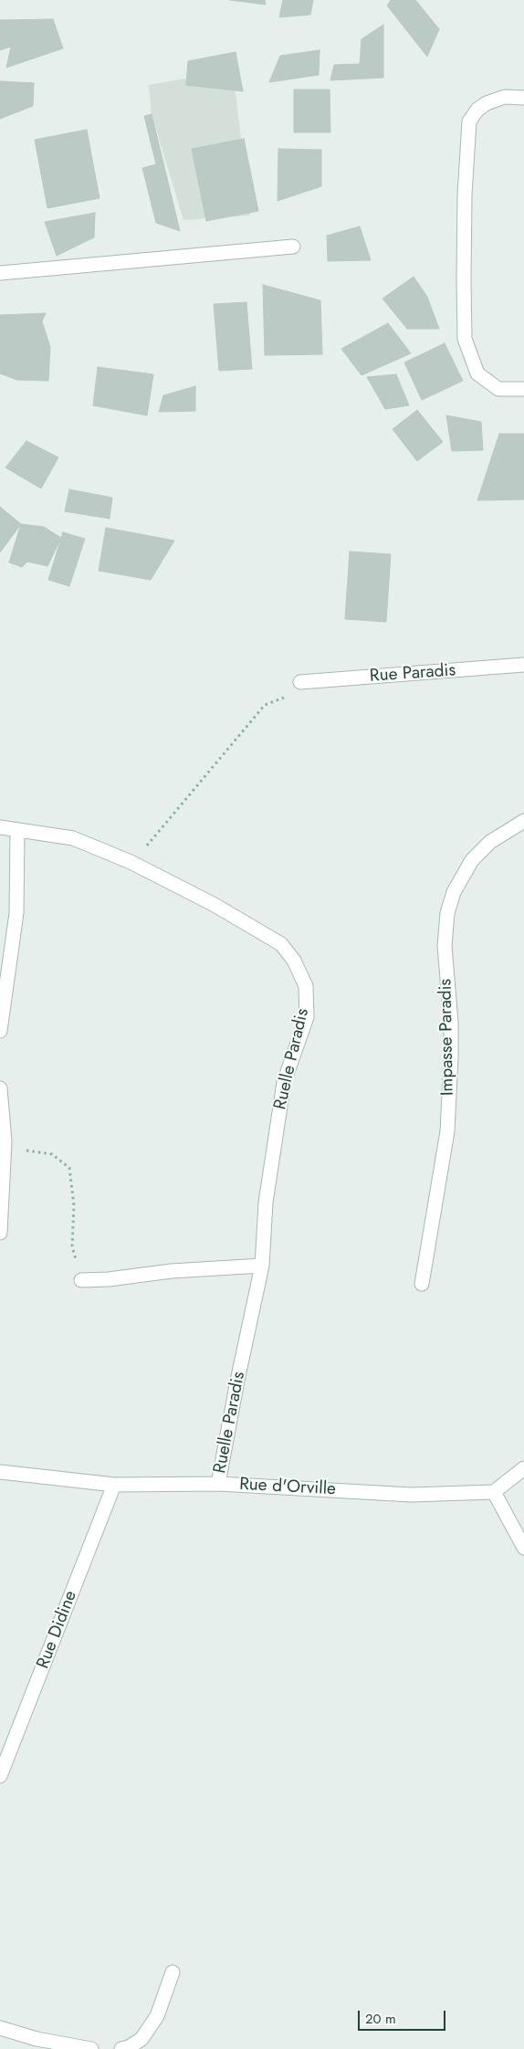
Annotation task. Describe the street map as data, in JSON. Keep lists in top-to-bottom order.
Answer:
{
  "streets": {
    "street": [
      "Rue Paradis",
      "Impasse Paradis",
      "Ruelle Paradis",
      "Rue d'Orville",
      "Rue Didine"
    ]
  },
  "crossings": [
    ["Ruelle Paradis", "Rue d'Orville"],
    ["Rue d'Orville", "Rue Didine"]
  ],
  "scale_bar": "20 m"
}
